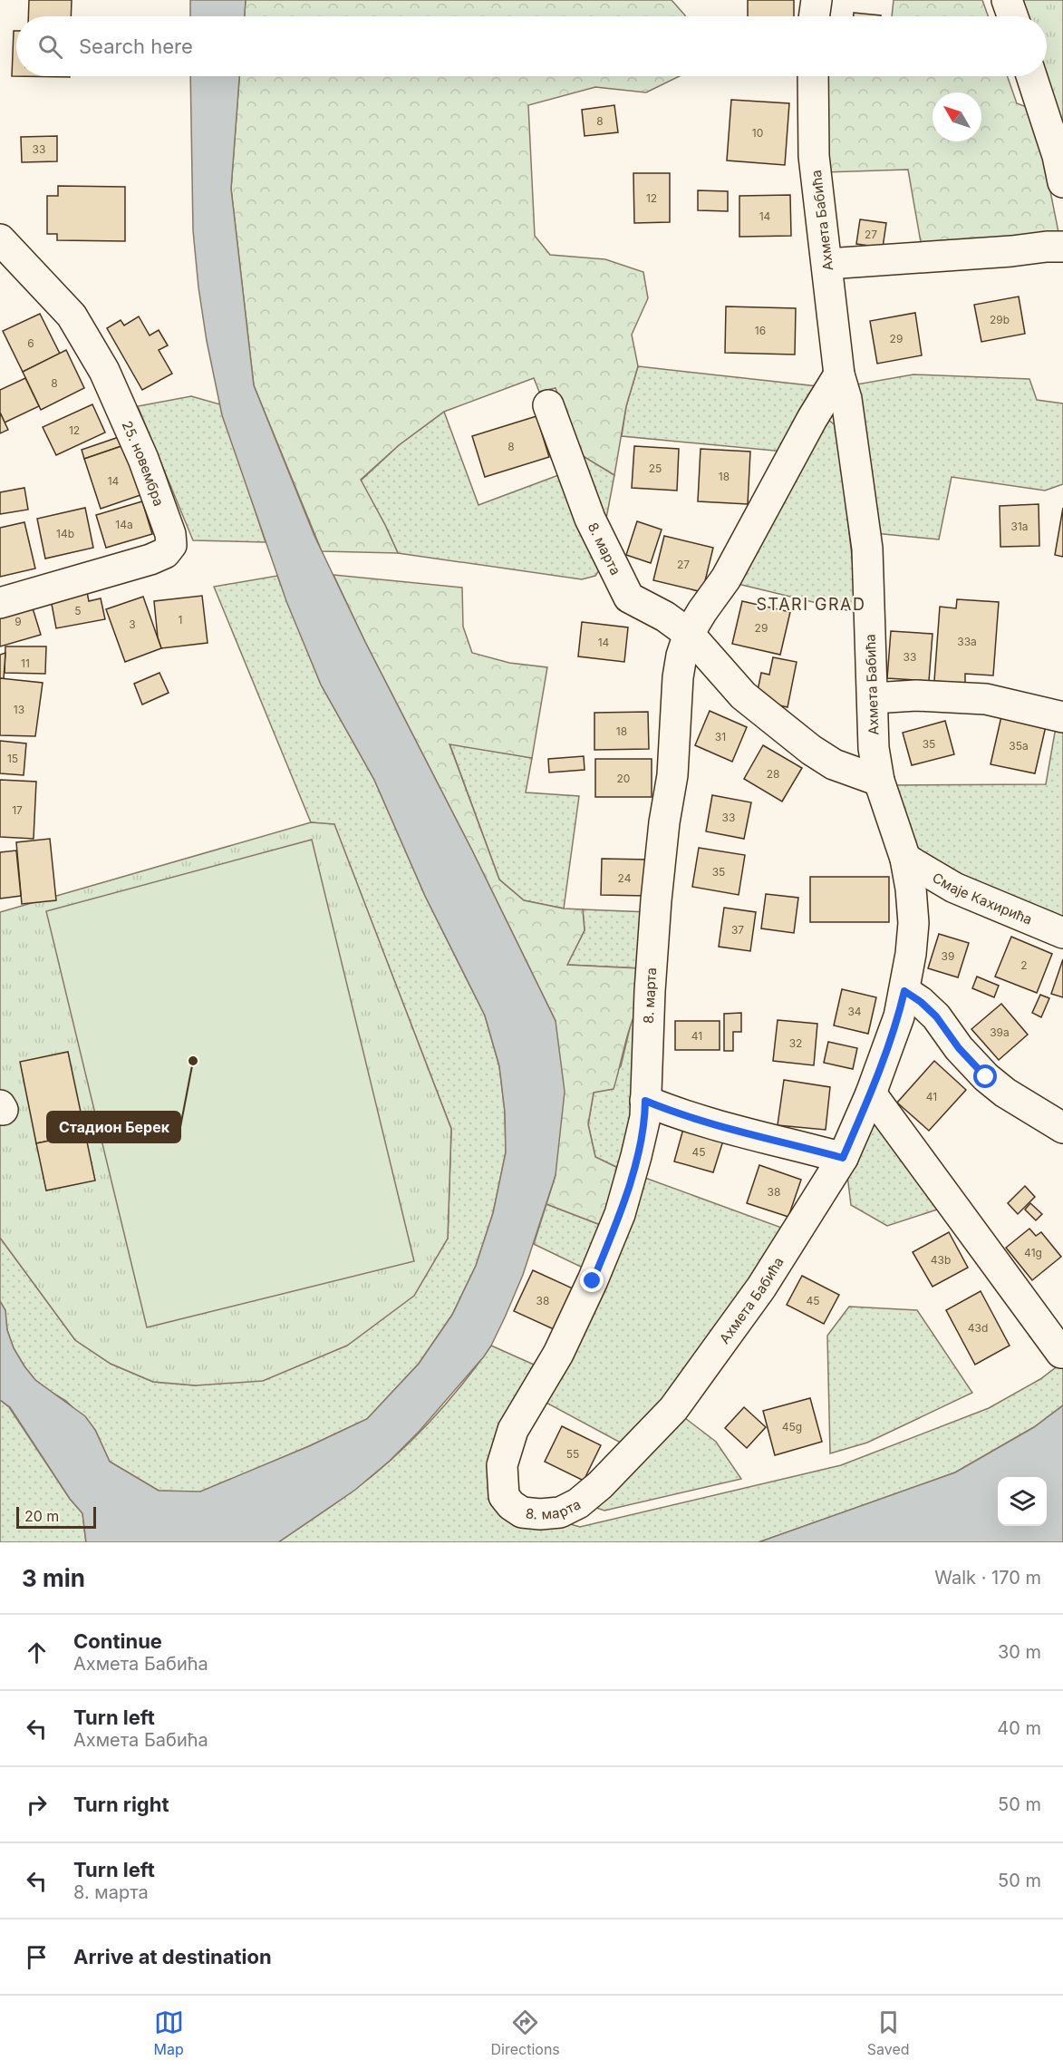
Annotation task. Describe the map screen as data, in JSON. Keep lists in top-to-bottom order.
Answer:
{
  "streets": {
    "street": [
      "Ахмета Бабића",
      "25. новембра",
      "8. марта",
      "Смaје Кахирића"
    ]
  },
  "crossings": [
    ["Ахмета Бабића", "8. марта"],
    ["Ахмета Бабића", "Смaје Кахирића"]
  ],
  "districts": ["STARI GRAD"],
  "places": ["Стадион Берек"],
  "house_numbers": [
    "8",
    "10",
    "33",
    "12",
    "14",
    "27",
    "29b",
    "16",
    "29",
    "6",
    "8",
    "12",
    "8",
    "25",
    "18",
    "14",
    "14a",
    "31a",
    "14b",
    "27",
    "5",
    "1",
    "9",
    "3",
    "29",
    "33a",
    "14",
    "33",
    "11",
    "13",
    "18",
    "31",
    "35",
    "35a",
    "15",
    "28",
    "20",
    "17",
    "33",
    "35",
    "24",
    "37",
    "39",
    "2",
    "34",
    "39a",
    "41",
    "32",
    "41",
    "45",
    "38",
    "41g",
    "43b",
    "38",
    "45",
    "43d",
    "45g",
    "55"
  ],
  "scale_bar": "20 m",
  "north": "top left",
  "page": {
    "search": "Search here",
    "scale": "20 m",
    "heading": ["3 min", "Walk · 170 m"],
    "list": [
      ["Continue", "Ахмета Бабића", "30 m"],
      ["Turn left", "Ахмета Бабића", "40 m"],
      ["Turn right", "50 m"],
      ["Turn left", "8. марта", "50 m"],
      "Arrive at destination"
    ],
    "nav": ["Map", "Directions", "Saved"]
  }
}
